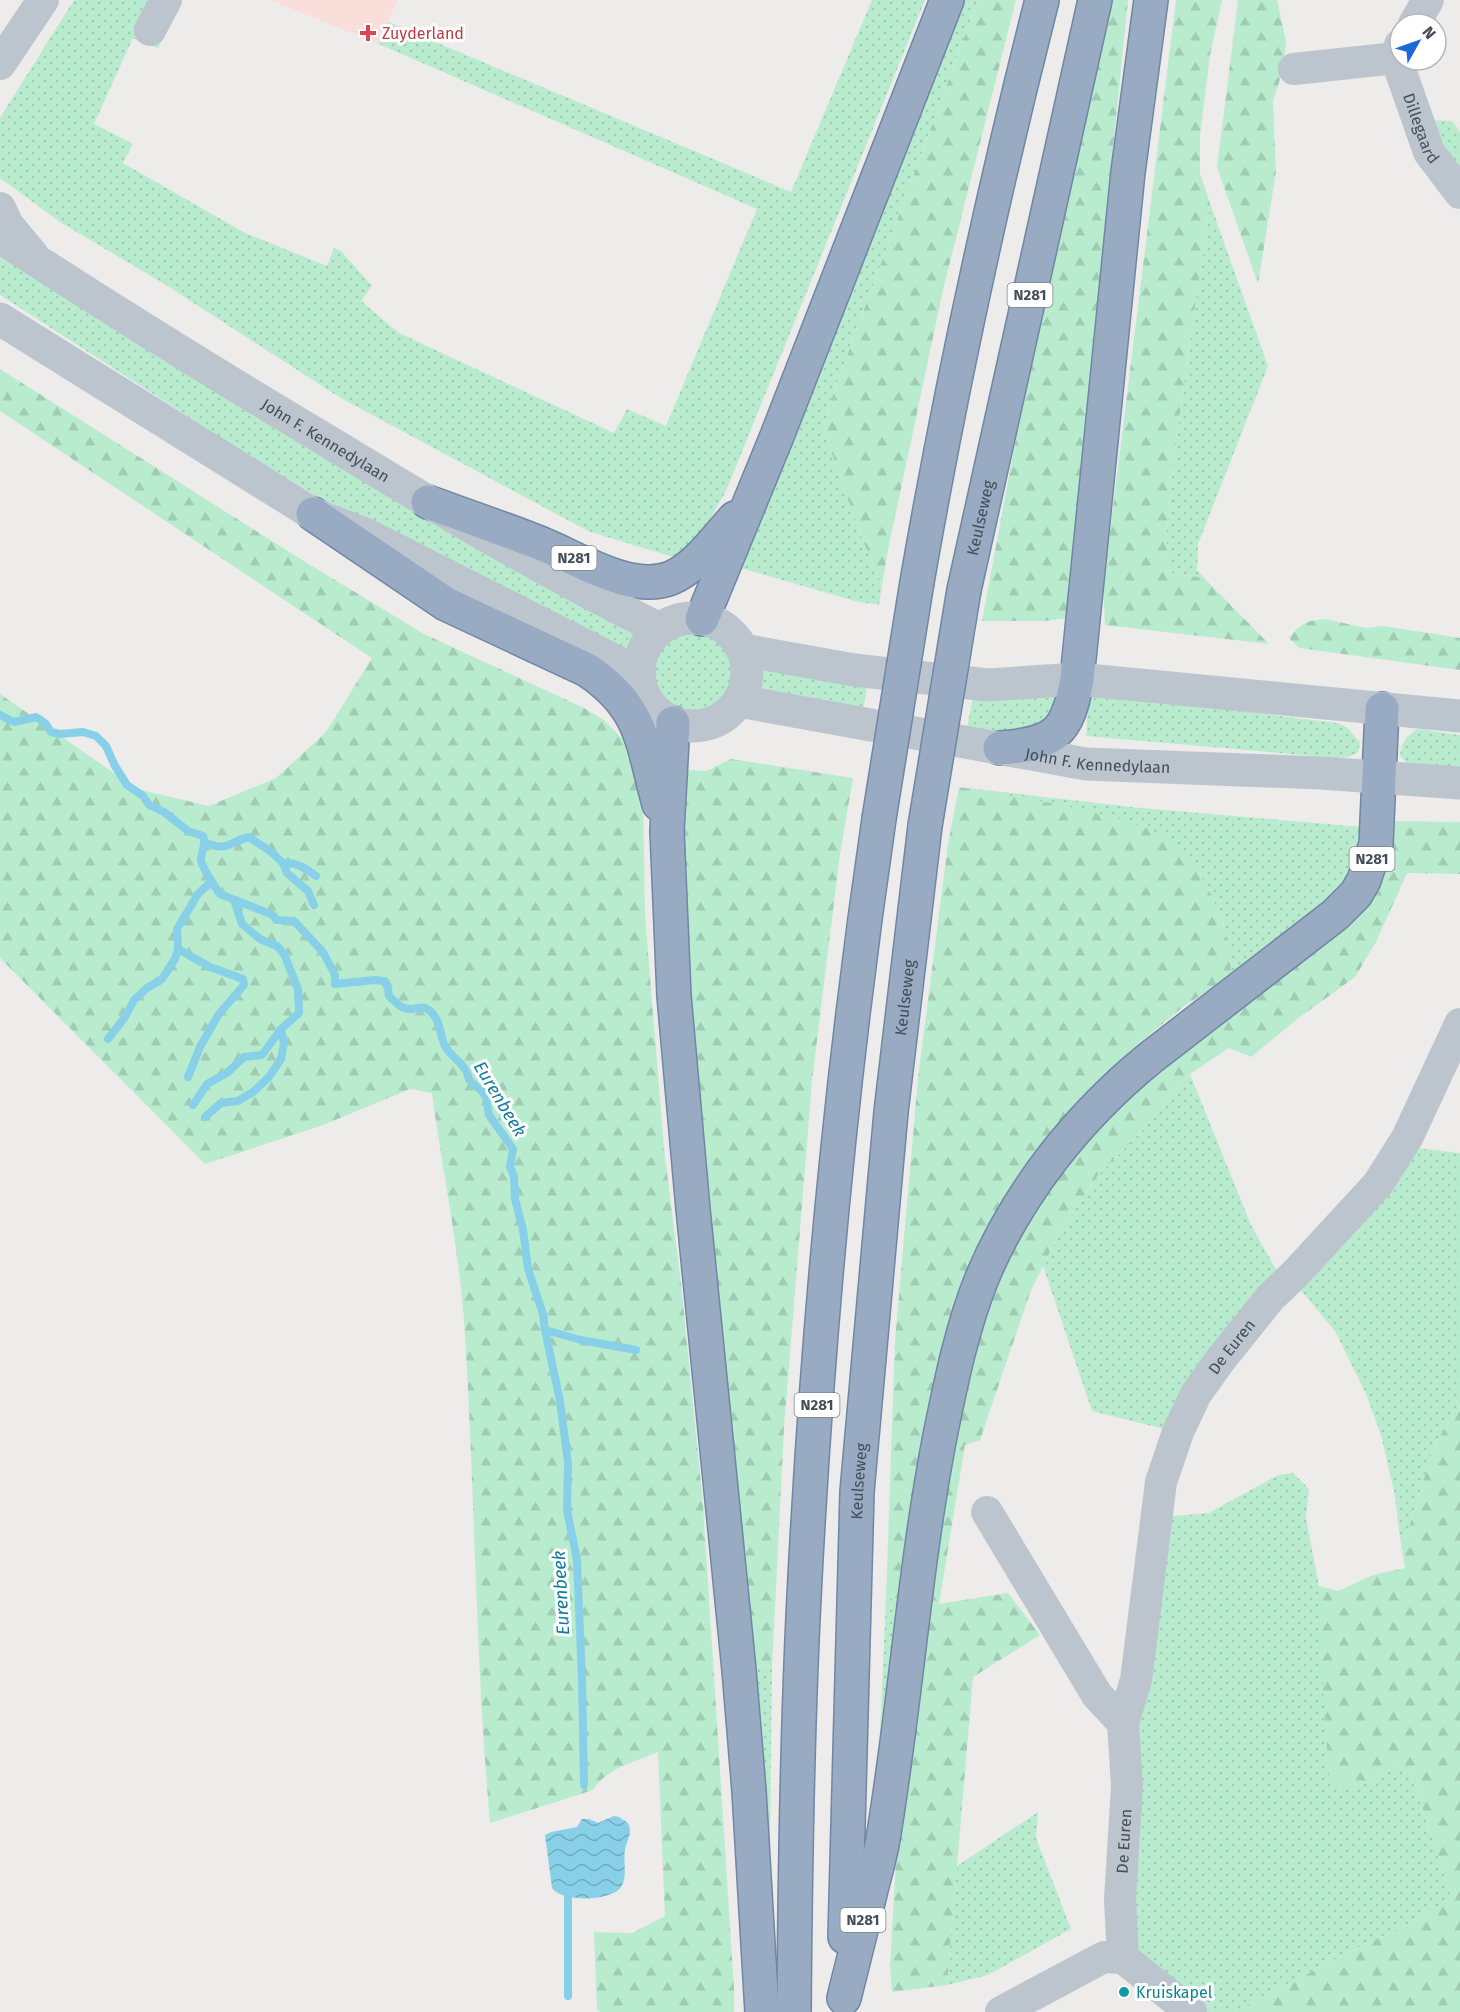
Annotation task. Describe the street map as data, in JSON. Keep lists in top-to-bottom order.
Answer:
{
  "streets": {
    "highway": ["N281", "Keulseweg"],
    "street": ["Dillegaard", "John F. Kennedylaan", "De Euren"]
  },
  "crossings": [
    ["N281", "John F. Kennedylaan"],
    ["N281", "Keulseweg"]
  ],
  "water": ["Eurenbeek"],
  "places": {
    "health": ["Zuyderland"],
    "other": ["Kruiskapel"]
  },
  "north": "top right"
}
